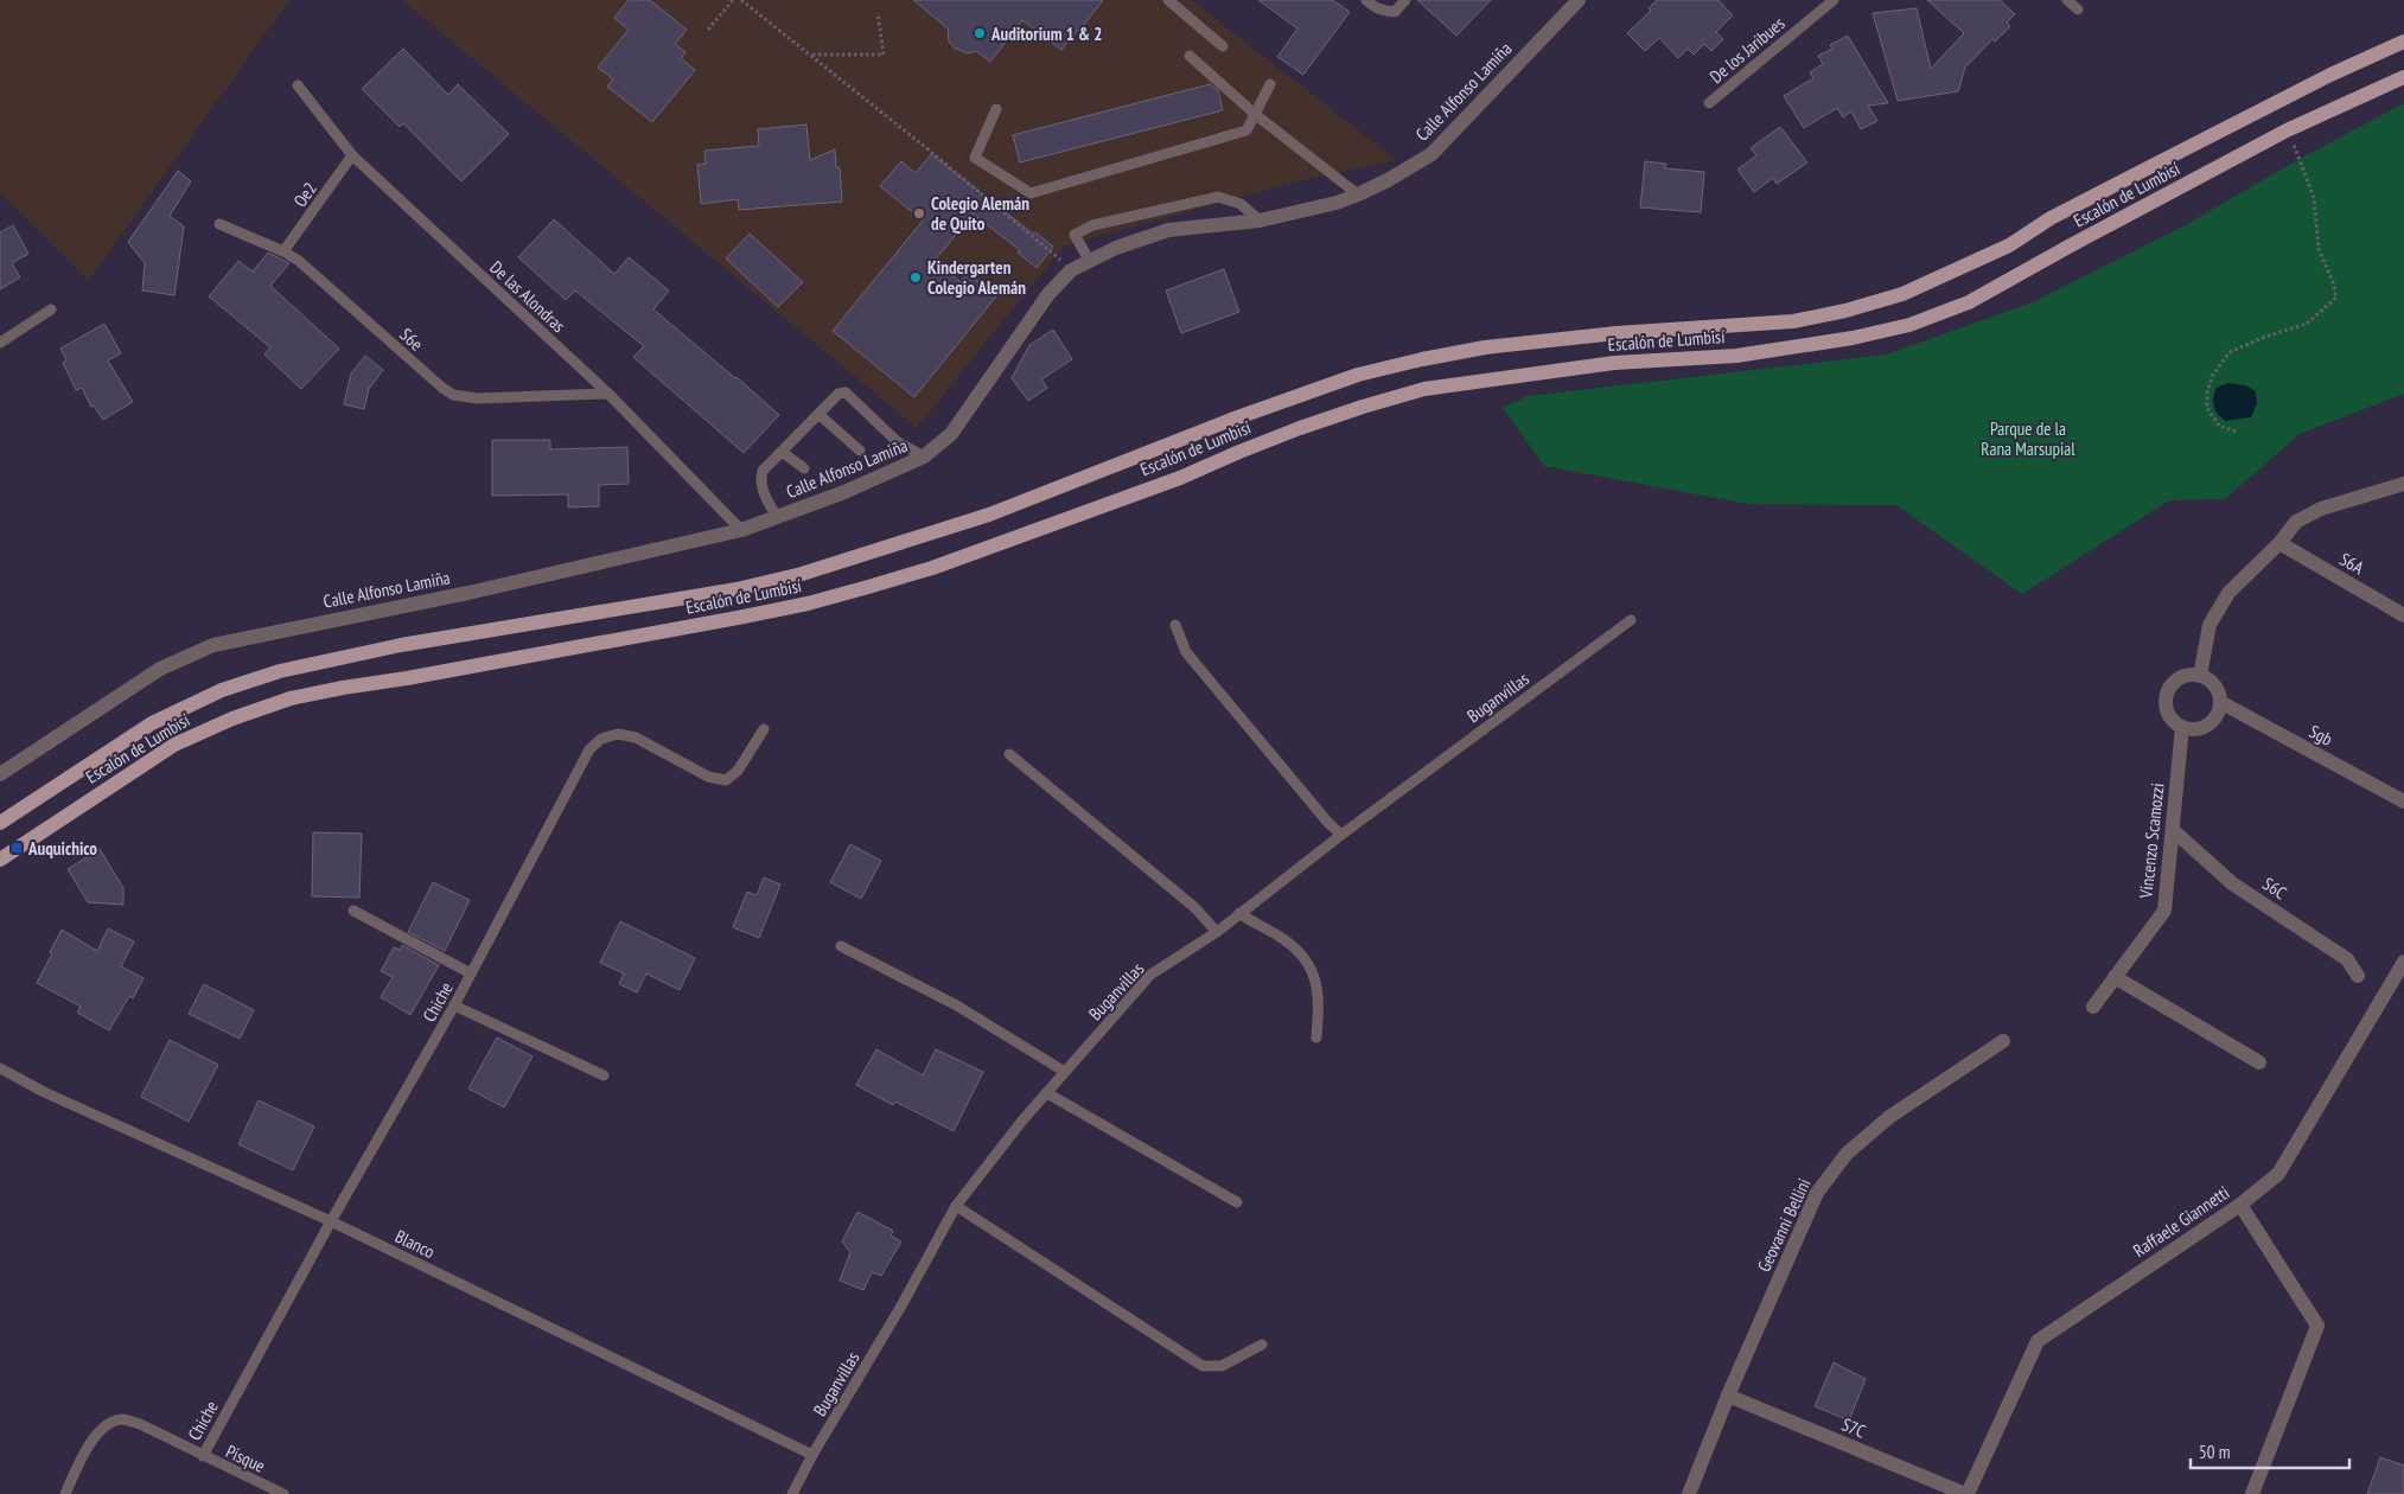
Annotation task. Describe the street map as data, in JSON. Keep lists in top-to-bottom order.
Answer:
{
  "streets": {
    "main road": ["Escalón de Lumbisí"],
    "street": [
      "Calle Alfonso Lamiña",
      "S6A",
      "Sgb",
      "Vincenzo Scamozzi",
      "S6C",
      "Raffaele Giannetti",
      "Geovanni Bellini",
      "S7C"
    ],
    "lane": [
      "De los Jaribues",
      "Oe2",
      "De las Alondras",
      "S6e",
      "Buganvillas",
      "Chiche",
      "Blanco",
      "Pisque"
    ]
  },
  "crossings": [
    ["Calle Alfonso Lamiña", "De las Alondras"],
    ["Oe2", "De las Alondras"],
    ["Oe2", "S6e"],
    ["De las Alondras", "S6e"],
    ["Buganvillas", "Blanco"],
    ["Sgb", "Vincenzo Scamozzi"],
    ["Vincenzo Scamozzi", "S6C"],
    ["Chiche", "Blanco"],
    ["Chiche", "Pisque"],
    ["Raffaele Giannetti", "S7C"],
    ["Geovanni Bellini", "S7C"]
  ],
  "parks": ["Parque de la Rana Marsupial"],
  "places": {
    "other": ["Auditorium 1 & 2", "Colegio Alemán de Quito", "Kindergarten Colegio Alemán"],
    "transit": ["Auquichico"]
  },
  "scale_bar": "50 m"
}
